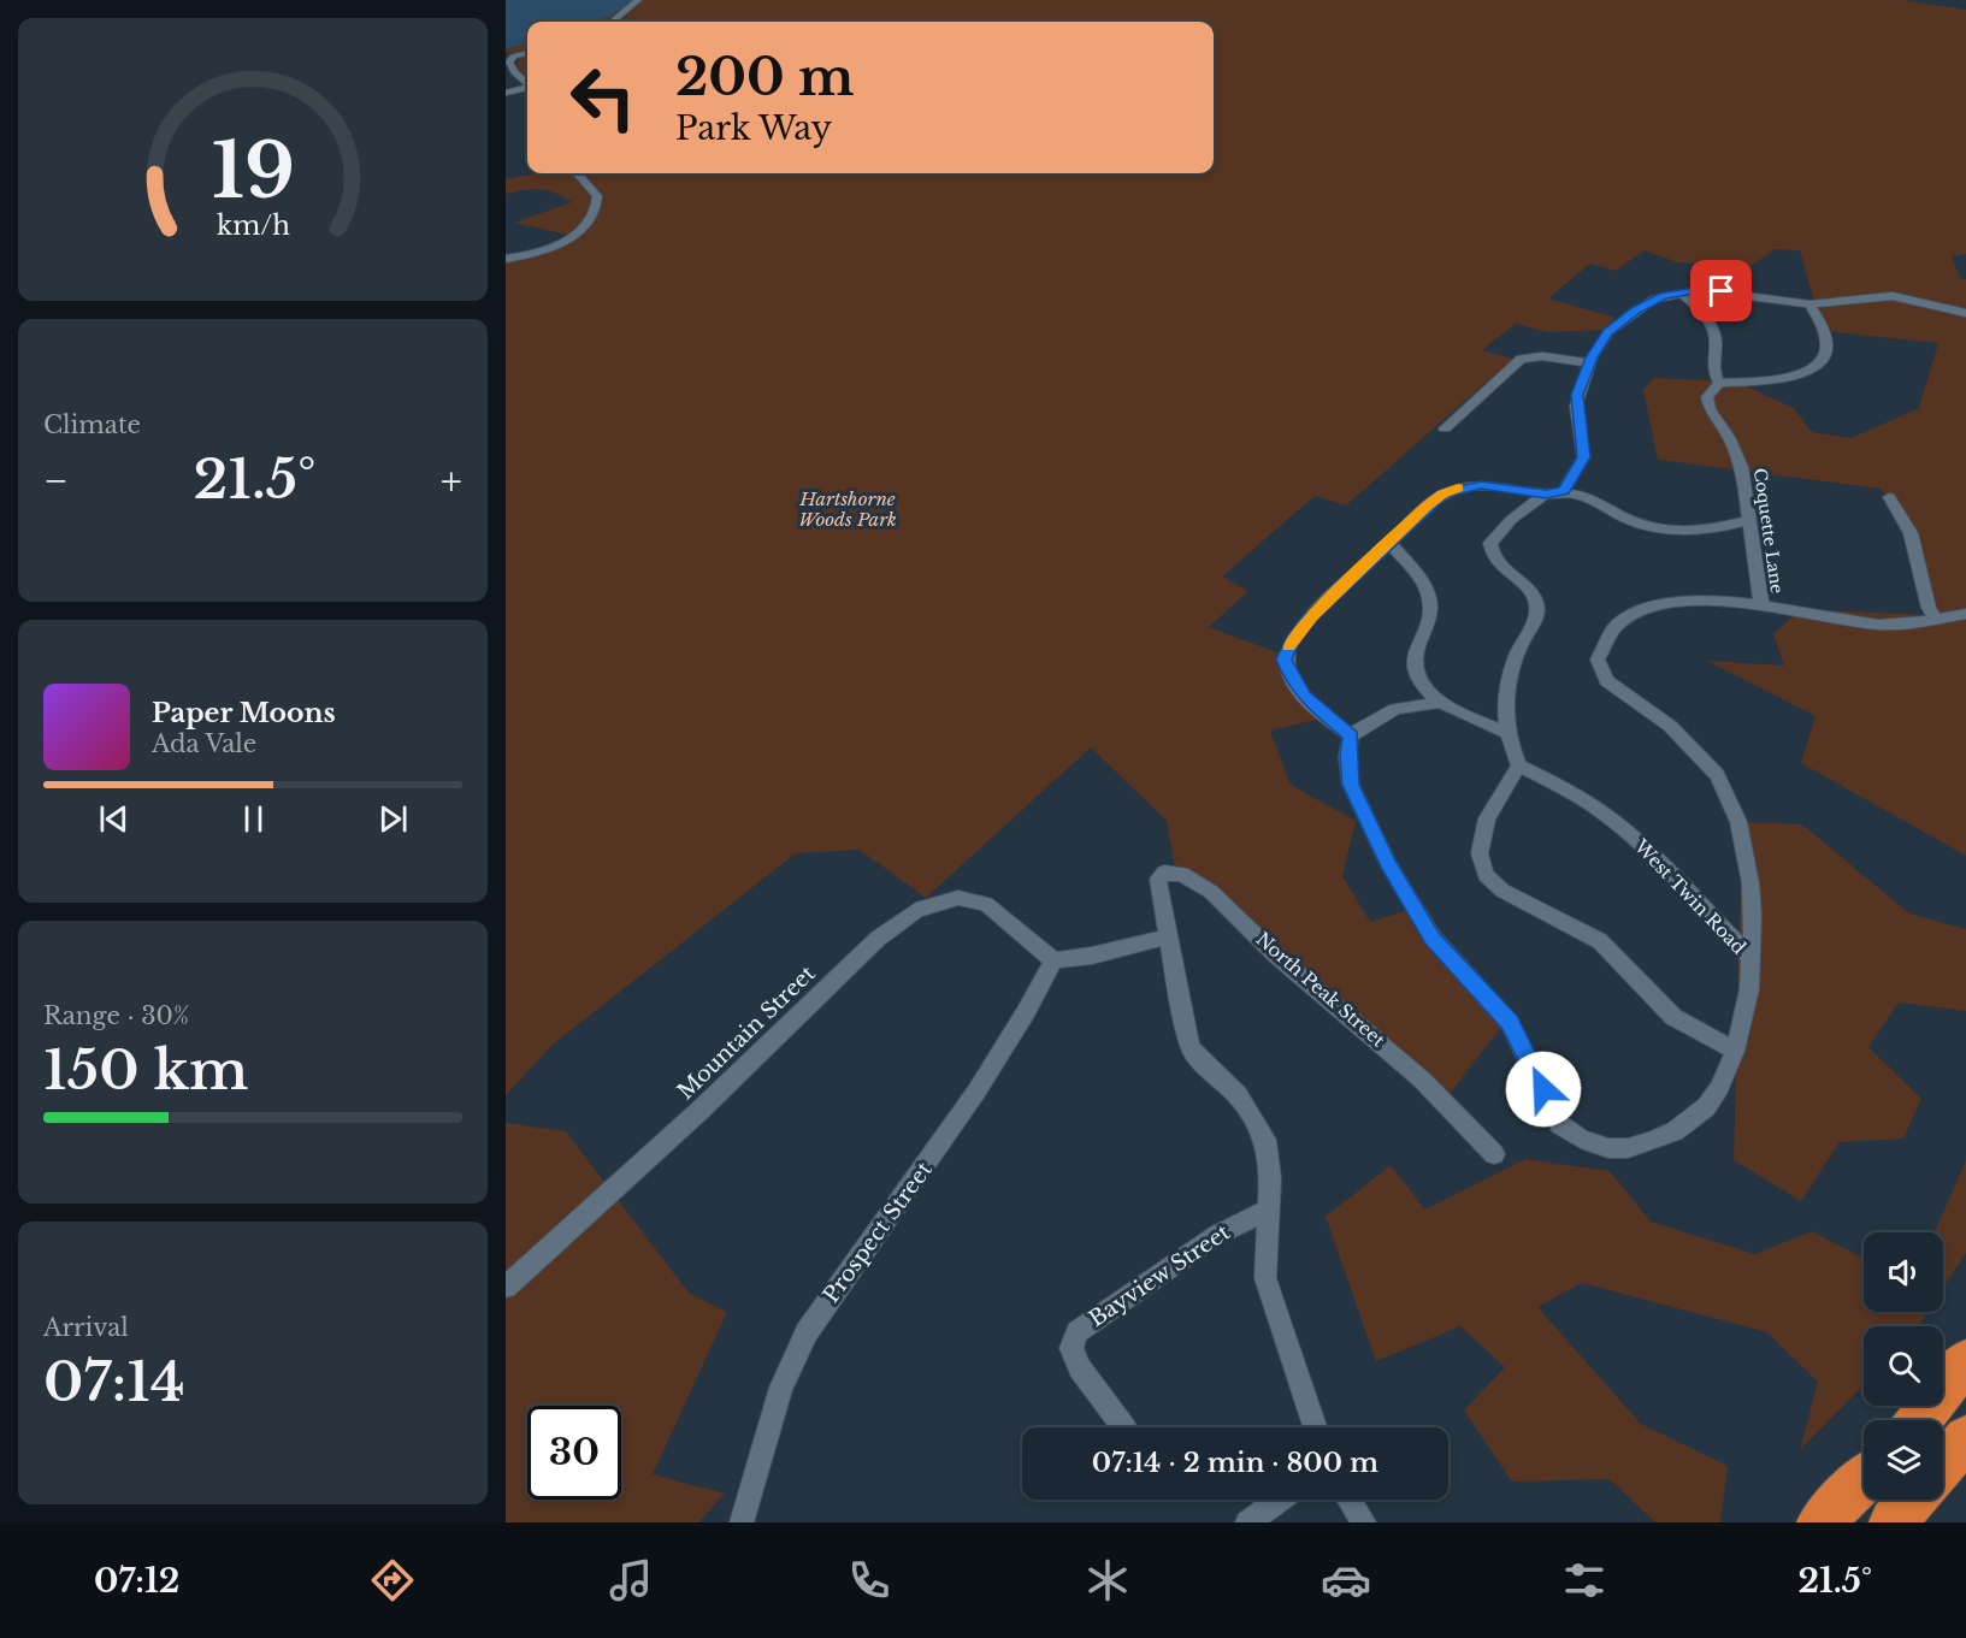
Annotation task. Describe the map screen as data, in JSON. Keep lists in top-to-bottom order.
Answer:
{
  "streets": {
    "street": [
      "Coquette Lane",
      "West Twin Road",
      "North Peak Street",
      "Mountain Street",
      "Prospect Street",
      "Bayview Street"
    ]
  },
  "crossings": [
    ["Mountain Street", "Prospect Street"]
  ],
  "parks": ["Hartshorne Woods Park"],
  "page": {
    "turn": ["200 m", "Park Way"],
    "tile": [
      "Climate",
      ["Range · 30%", "150 km"],
      ["Arrival", "07:14"]
    ],
    "heat": ["−", "21.5°", "+"],
    "song": ["Paper Moons", "Ada Vale"],
    "limit": "30",
    "trip": "07:14 · 2 min · 800 m",
    "tabs": ["07:12", "21.5°"],
    "gauge": ["19", "km/h"]
  }
}
